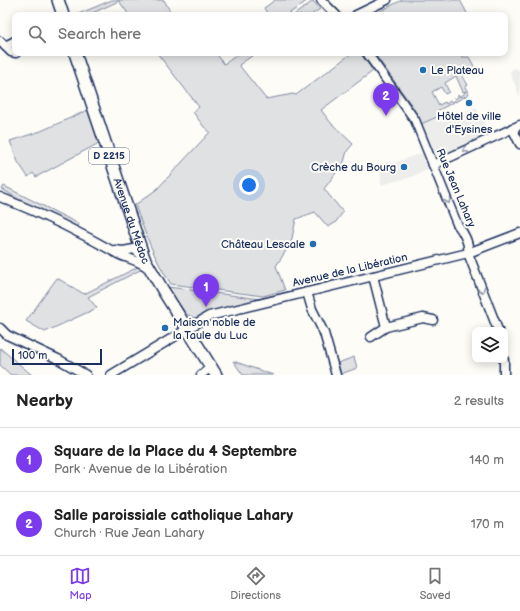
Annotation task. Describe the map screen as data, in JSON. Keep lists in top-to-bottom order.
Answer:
{
  "streets": {
    "main road": ["D 2215", "Avenue du Médoc"],
    "street": ["Rue Jean Lahary", "Avenue de la Libération"]
  },
  "crossings": [
    ["Rue Jean Lahary", "Avenue de la Libération"],
    ["Avenue du Médoc", "Avenue de la Libération"]
  ],
  "one_way": ["Rue Jean Lahary"],
  "places": [
    "Le Plateau",
    "Hôtel de ville d'Eysines",
    "Crèche du Bourg",
    "Château Lescale",
    "Maison noble de la Taule du Luc"
  ],
  "scale_bar": "100 m",
  "page": {
    "search": "Search here",
    "pins": ["2", "1"],
    "scale": "100 m",
    "heading": ["Nearby", "2 results"],
    "list": [
      {
        "mark": "1",
        "name": "Square de la Place du 4 Septembre",
        "note": "Park · Avenue de la Libération",
        "value": "140 m"
      },
      {
        "mark": "2",
        "name": "Salle paroissiale catholique Lahary",
        "note": "Church · Rue Jean Lahary",
        "value": "170 m"
      }
    ],
    "nav": ["Map", "Directions", "Saved"]
  }
}
